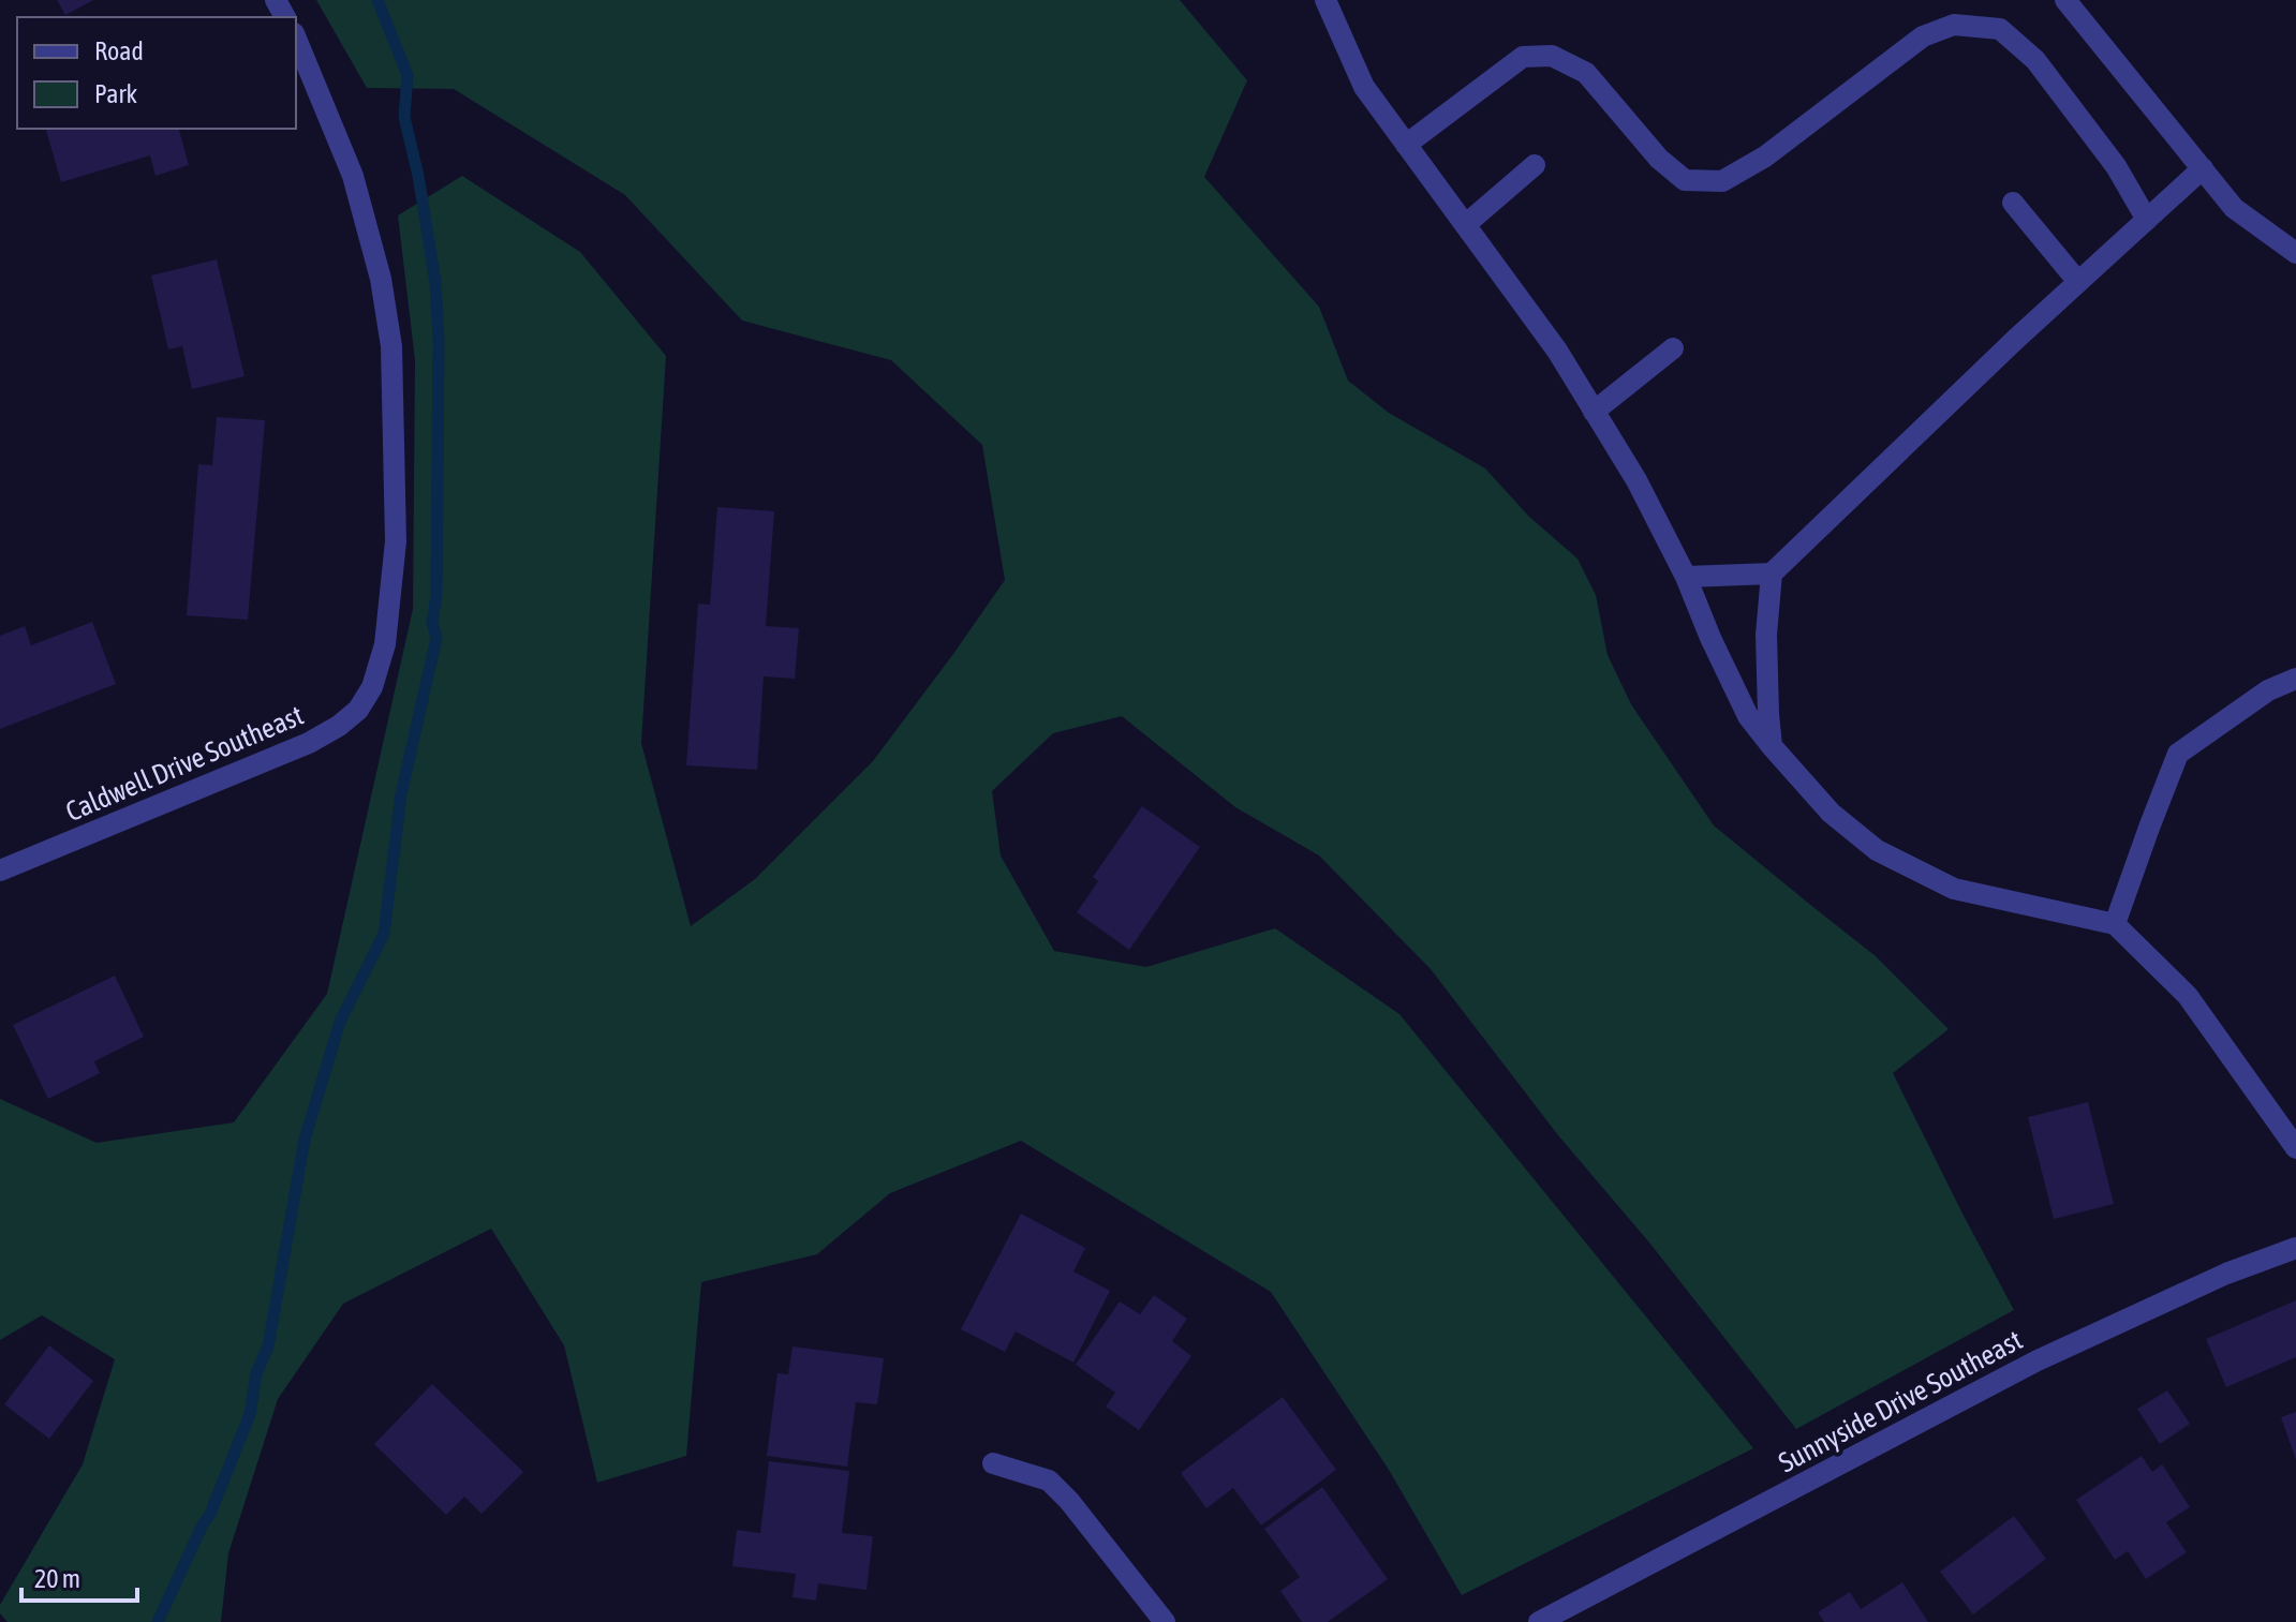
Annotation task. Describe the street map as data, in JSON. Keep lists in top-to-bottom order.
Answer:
{
  "streets": {
    "street": ["Caldwell Drive Southeast", "Sunnyside Drive Southeast"]
  },
  "legend": ["Road", "Park"],
  "scale_bar": "20 m"
}
